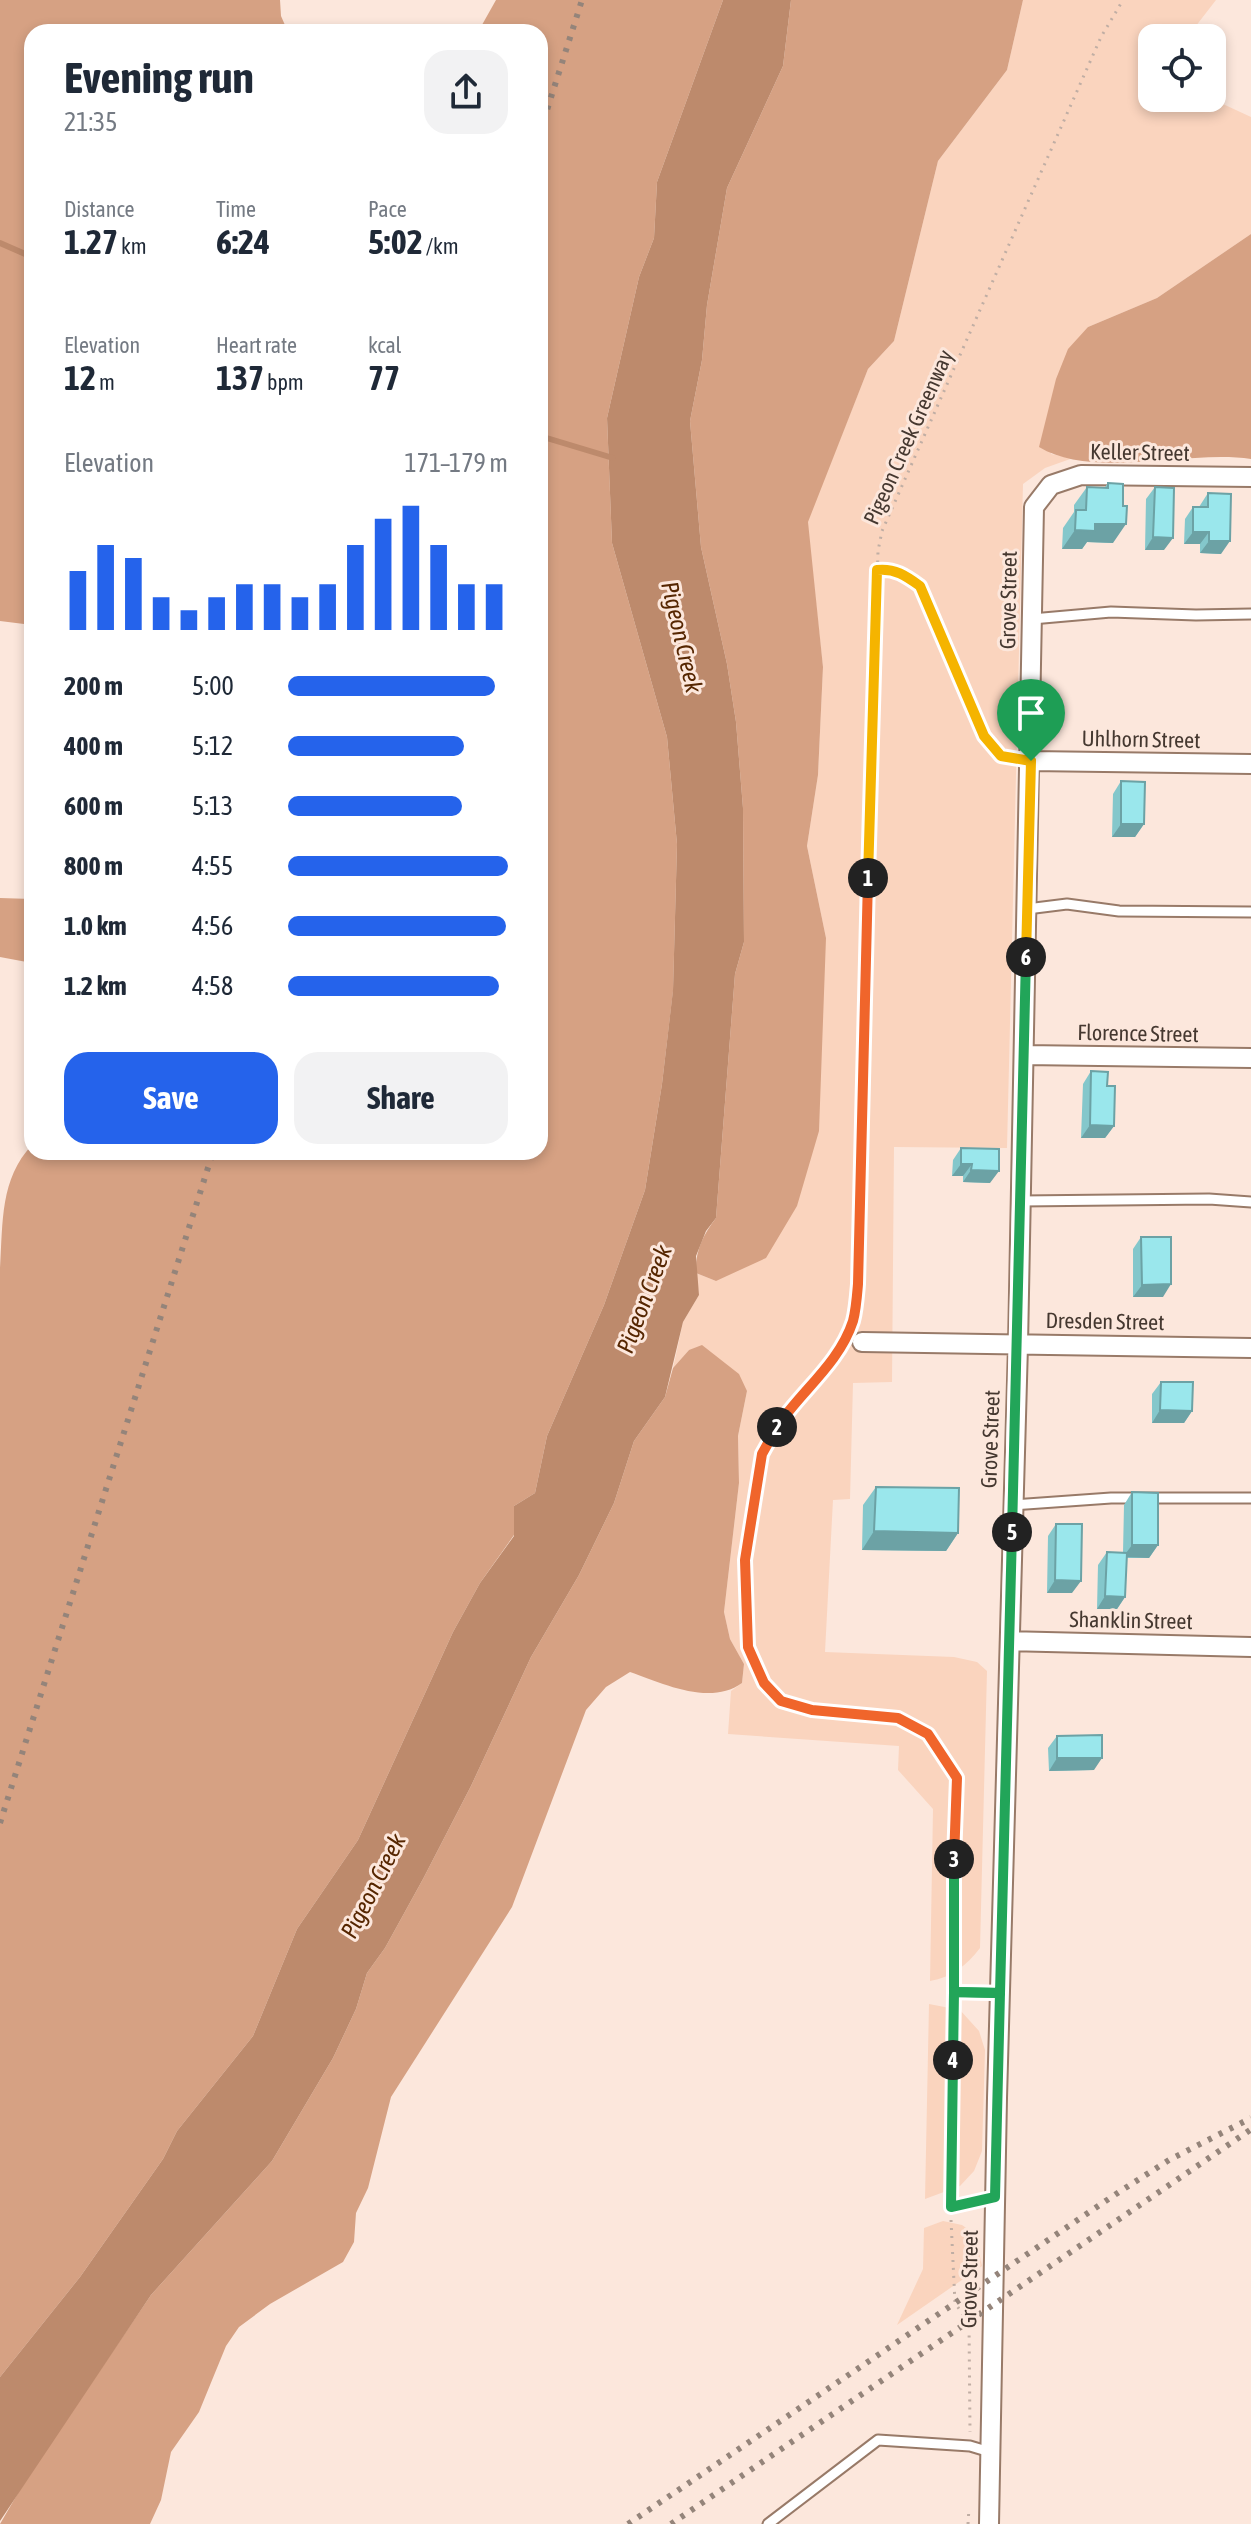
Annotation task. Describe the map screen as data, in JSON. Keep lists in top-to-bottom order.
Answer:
{
  "streets": {
    "street": [
      "Keller Street",
      "Grove Street",
      "Uhlhorn Street",
      "Florence Street",
      "Dresden Street",
      "Shanklin Street"
    ],
    "path": ["Pigeon Creek Greenway"]
  },
  "crossings": [
    ["Keller Street", "Grove Street"],
    ["Grove Street", "Uhlhorn Street"],
    ["Grove Street", "Florence Street"],
    ["Grove Street", "Dresden Street"],
    ["Grove Street", "Shanklin Street"]
  ],
  "water": ["Pigeon Creek"],
  "page": {
    "heading": ["Evening run", "21:35"],
    "stats": [
      ["Distance", "1.27 km"],
      ["Time", "6:24"],
      ["Pace", "5:02 /km"],
      ["Elevation", "12 m"],
      ["Heart rate", "137 bpm"],
      ["kcal", "77"]
    ],
    "chart": ["Elevation", "171–179 m"],
    "list": [
      {
        "name": "200 m",
        "note": "5:00"
      },
      {
        "name": "400 m",
        "note": "5:12"
      },
      {
        "name": "600 m",
        "note": "5:13"
      },
      {
        "name": "800 m",
        "note": "4:55"
      },
      {
        "name": "1.0 km",
        "note": "4:56"
      },
      {
        "name": "1.2 km",
        "note": "4:58"
      }
    ],
    "pins": [
      "1",
      "6",
      "2",
      "5",
      "3",
      "4"
    ],
    "buttons": ["Save", "Share"]
  }
}
